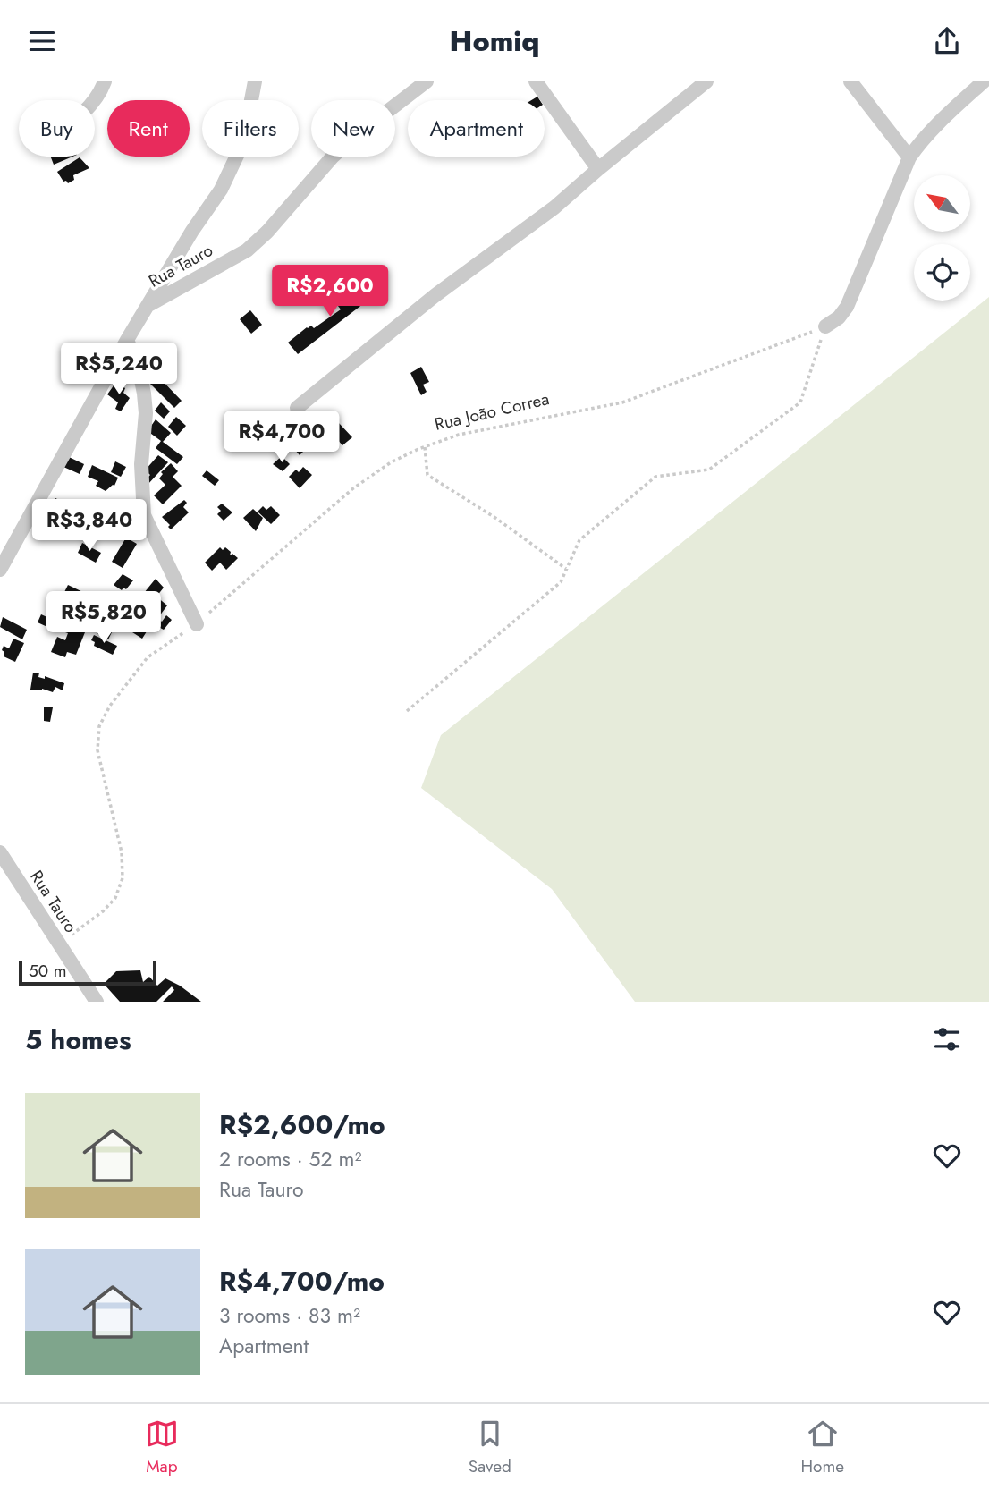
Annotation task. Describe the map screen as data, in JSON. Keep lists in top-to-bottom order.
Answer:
{
  "streets": {
    "street": ["Rua Tauro"],
    "path": ["Rua João Correa"]
  },
  "crossings": [
    ["Rua Tauro", "Rua João Correa"]
  ],
  "scale_bar": "50 m",
  "north": "top left",
  "page": {
    "header": "Homiq",
    "chip": [
      "Buy",
      "Rent",
      "Filters",
      "New",
      "Apartment"
    ],
    "price": [
      "R$2,600",
      "R$5,240",
      "R$4,700",
      "R$3,840",
      "R$5,820"
    ],
    "scale": "50 m",
    "heading": "5 homes",
    "list": [
      {
        "name": "R$2,600/mo",
        "note": "2 rooms · 52 m² · Rua Tauro"
      },
      {
        "name": "R$4,700/mo",
        "note": "3 rooms · 83 m² · Apartment"
      }
    ],
    "tabs": ["Map", "Saved", "Home"]
  }
}
